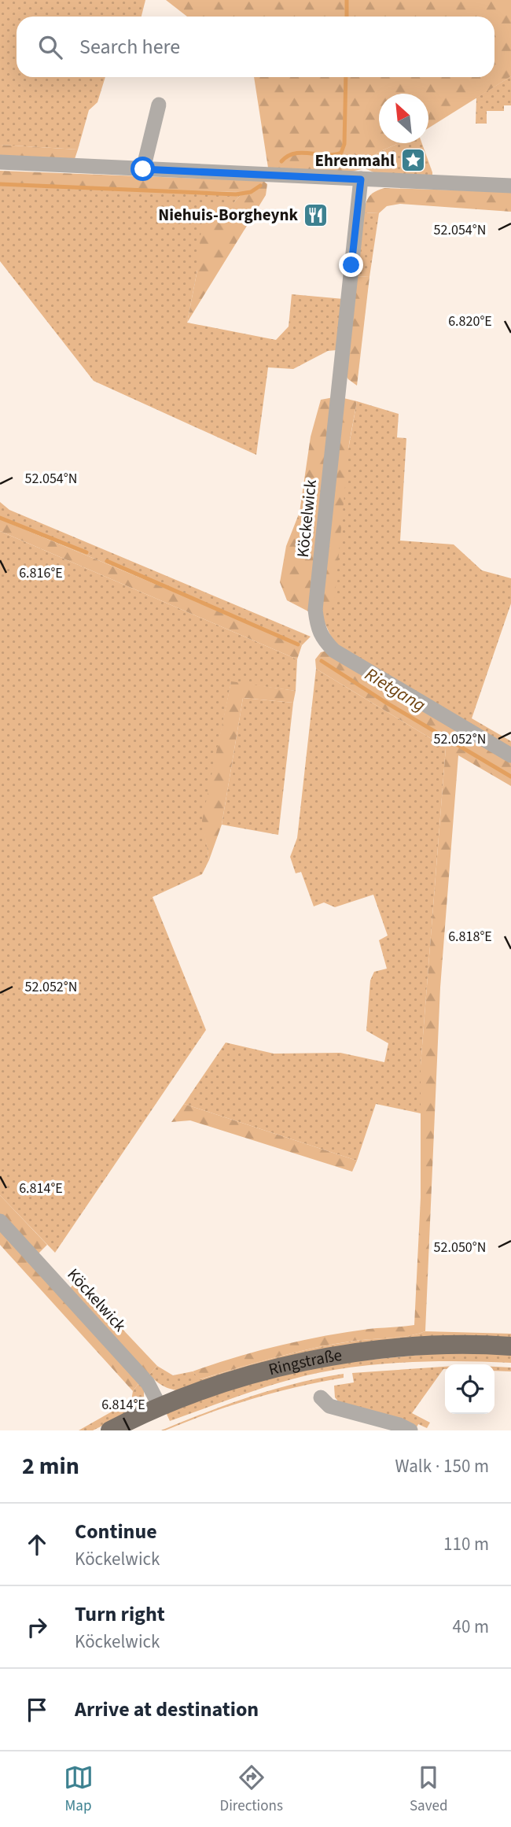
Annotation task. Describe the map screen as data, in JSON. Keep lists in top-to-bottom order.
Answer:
{
  "streets": {
    "main road": ["Ringstraße"],
    "street": ["Köckelwick"]
  },
  "crossings": [
    ["Köckelwick", "Ringstraße"]
  ],
  "water": ["Rietgang"],
  "places": {
    "place": ["Ehrenmahl"],
    "restaurant": ["Niehuis-Borgheynk"]
  },
  "north": "top left",
  "page": {
    "search": "Search here",
    "heading": ["2 min", "Walk · 150 m"],
    "list": [
      ["Continue", "Köckelwick", "110 m"],
      ["Turn right", "Köckelwick", "40 m"],
      "Arrive at destination"
    ],
    "nav": ["Map", "Directions", "Saved"]
  },
  "coordinates": [
    "52.054°N",
    "6.820°E",
    "6.816°E",
    "52.052°N",
    "6.818°E",
    "6.814°E",
    "52.050°N"
  ]
}
